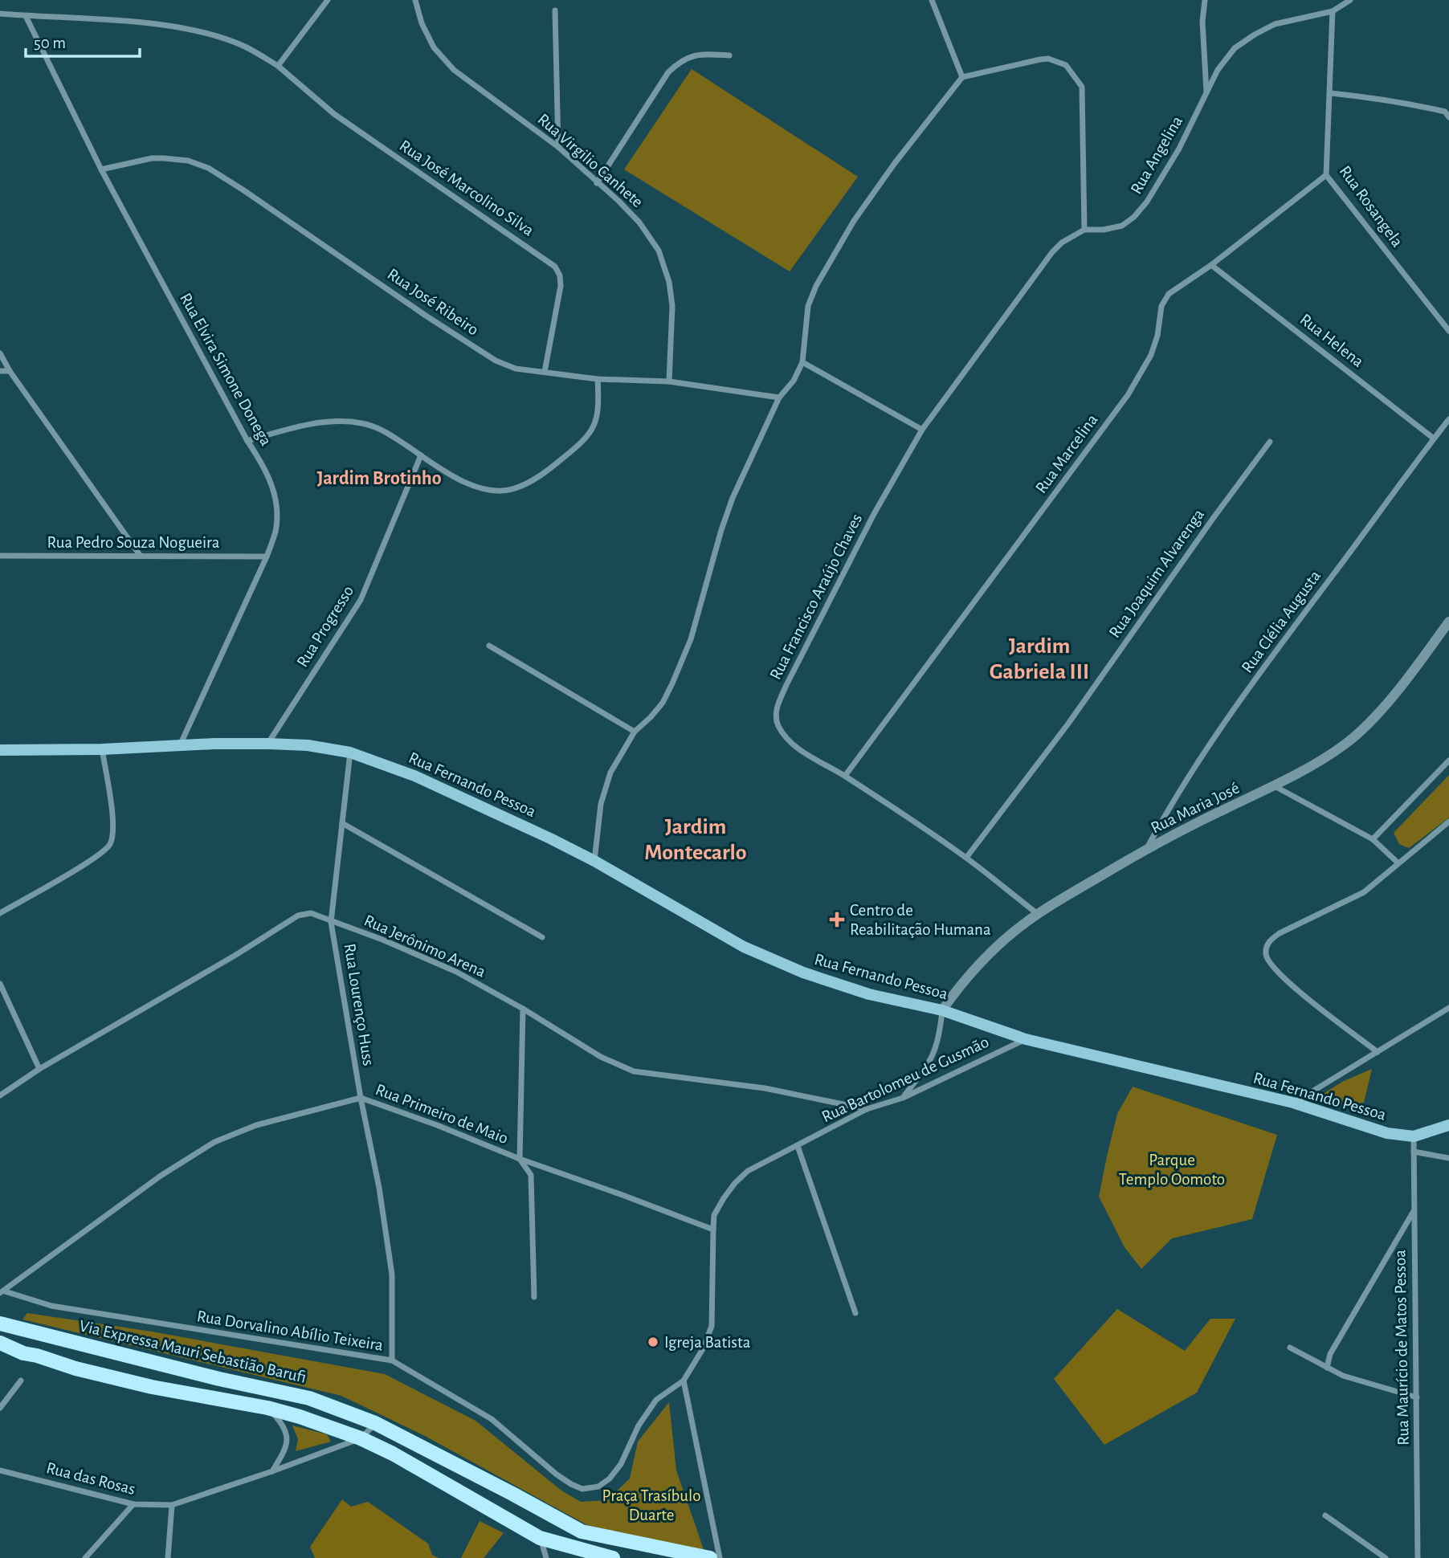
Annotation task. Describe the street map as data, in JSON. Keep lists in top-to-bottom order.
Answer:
{
  "streets": {
    "main road": ["Rua Fernando Pessoa", "Via Expressa Mauri Sebastião Barufi"],
    "street": [
      "Rua Angelina",
      "Rua Virgilio Canhete",
      "Rua José Marcolino Silva",
      "Rua Rosangela",
      "Rua José Ribeiro",
      "Rua Helena",
      "Rua Elvira Simone Donega",
      "Rua Marcelina",
      "Rua Pedro Souza Nogueira",
      "Rua Joaquim Alvarenga",
      "Rua Francisco Araújo Chaves",
      "Rua Clélia Augusta",
      "Rua Progresso",
      "Rua Maria José",
      "Rua Jerônimo Arena",
      "Rua Lourenço Huss",
      "Rua Bartolomeu de Gusmão",
      "Rua Primeiro de Maio",
      "Rua Dorvalino Abílio Teixeira",
      "Rua Maurício de Matos Pessoa",
      "Rua das Rosas"
    ]
  },
  "crossings": [
    ["Rua Angelina", "Rua Rosangela"],
    ["Rua Angelina", "Rua Francisco Araújo Chaves"],
    ["Rua Virgilio Canhete", "Rua José Ribeiro"],
    ["Rua José Marcolino Silva", "Rua José Ribeiro"],
    ["Rua José Marcolino Silva", "Rua Elvira Simone Donega"],
    ["Rua Rosangela", "Rua Marcelina"],
    ["Rua José Ribeiro", "Rua Elvira Simone Donega"],
    ["Rua Helena", "Rua Marcelina"],
    ["Rua Helena", "Rua Clélia Augusta"],
    ["Rua Elvira Simone Donega", "Rua Pedro Souza Nogueira"],
    ["Rua Elvira Simone Donega", "Rua Fernando Pessoa"],
    ["Rua Marcelina", "Rua Francisco Araújo Chaves"],
    ["Rua Joaquim Alvarenga", "Rua Francisco Araújo Chaves"],
    ["Rua Francisco Araújo Chaves", "Rua Maria José"],
    ["Rua Clélia Augusta", "Rua Maria José"],
    ["Rua Progresso", "Rua Fernando Pessoa"],
    ["Rua Fernando Pessoa", "Rua Maria José"],
    ["Rua Fernando Pessoa", "Rua Lourenço Huss"],
    ["Rua Fernando Pessoa", "Rua Bartolomeu de Gusmão"],
    ["Rua Fernando Pessoa", "Rua Maurício de Matos Pessoa"],
    ["Rua Jerônimo Arena", "Rua Lourenço Huss"],
    ["Rua Jerônimo Arena", "Rua Bartolomeu de Gusmão"],
    ["Rua Lourenço Huss", "Rua Primeiro de Maio"],
    ["Rua Lourenço Huss", "Rua Dorvalino Abílio Teixeira"],
    ["Rua Bartolomeu de Gusmão", "Rua Primeiro de Maio"],
    ["Rua Bartolomeu de Gusmão", "Rua Dorvalino Abílio Teixeira"],
    ["Rua Primeiro de Maio", "Rua Dorvalino Abílio Teixeira"]
  ],
  "districts": ["Jardim Brotinho", "Jardim Gabriela III", "Jardim Montecarlo"],
  "parks": ["Parque Templo Oomoto", "Praça Trasíbulo Duarte"],
  "places": {
    "health": ["Centro de Reabilitação Humana"],
    "other": ["Igreja Batista"]
  },
  "scale_bar": "50 m"
}
